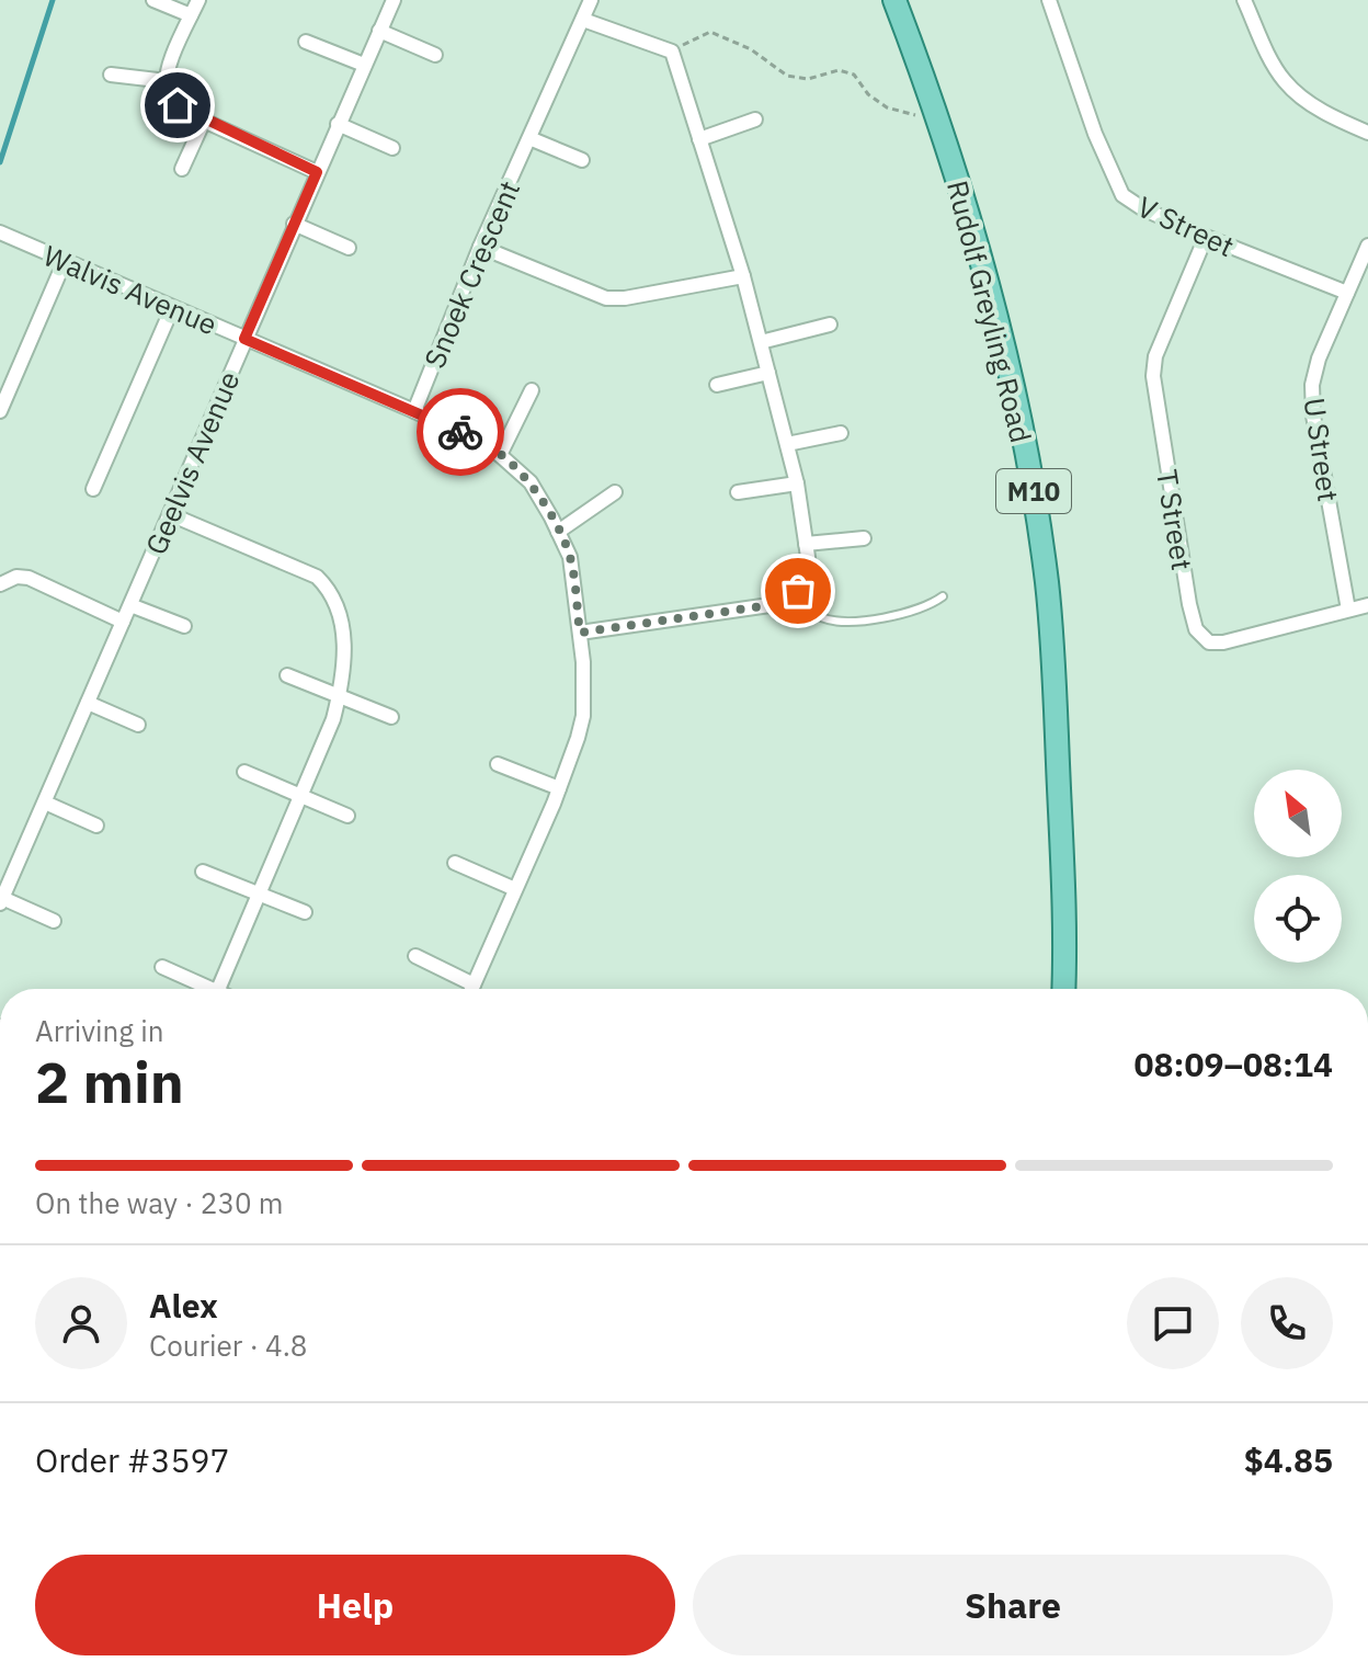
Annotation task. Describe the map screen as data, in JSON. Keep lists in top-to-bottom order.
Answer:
{
  "streets": {
    "main road": ["Rudolf Greyling Road", "M10"],
    "street": [
      "V Street",
      "Snoek Crescent",
      "Walvis Avenue",
      "U Street",
      "Geelvis Avenue",
      "T Street"
    ]
  },
  "crossings": [
    ["V Street", "U Street"],
    ["V Street", "T Street"],
    ["Snoek Crescent", "Walvis Avenue"],
    ["Walvis Avenue", "Geelvis Avenue"],
    ["U Street", "T Street"]
  ],
  "north": "top left",
  "page": {
    "heading": ["2 min", "Arriving in", "08:09–08:14"],
    "panel": [
      "Alex",
      "Courier · 4.8",
      "Order #3597",
      "$4.85"
    ],
    "bar": "On the way · 230 m",
    "buttons": ["Help", "Share"]
  }
}
